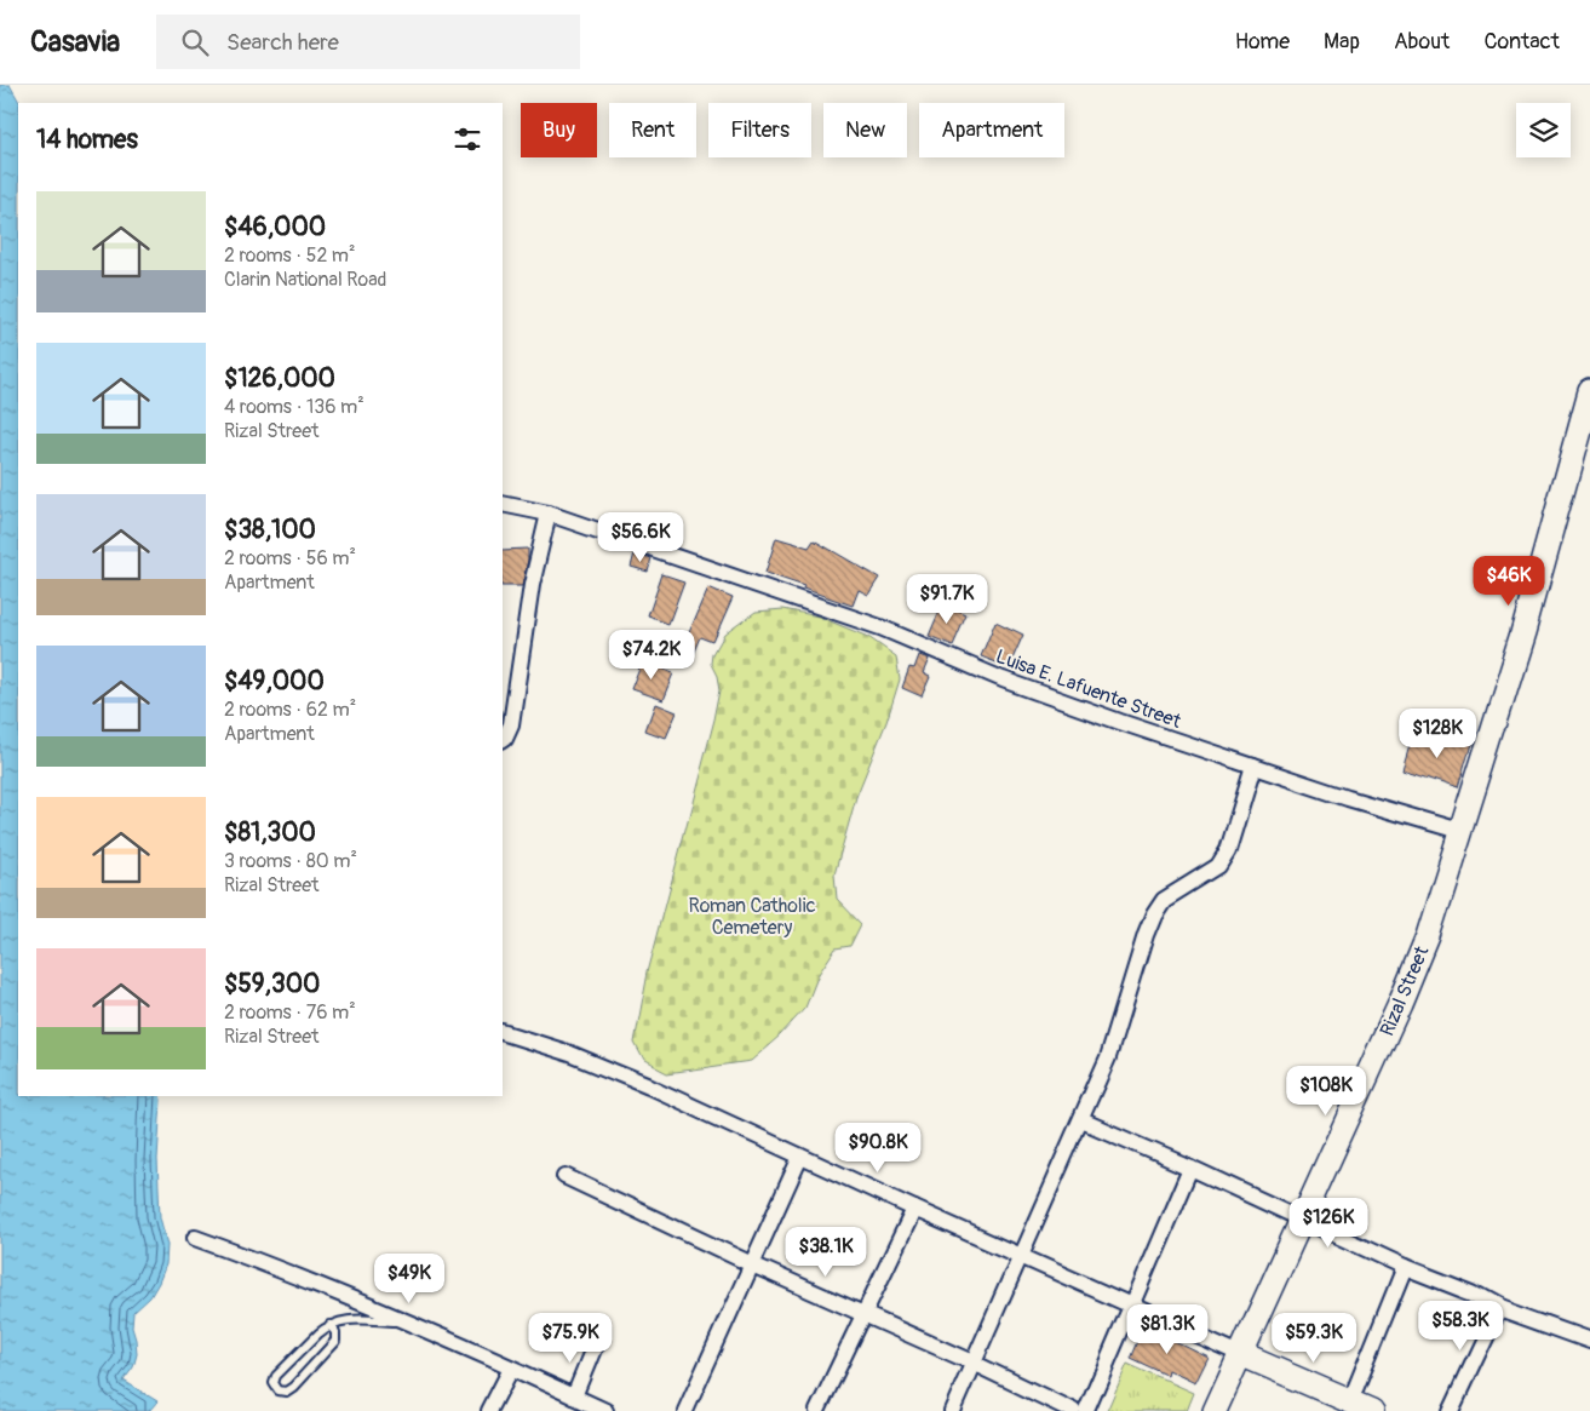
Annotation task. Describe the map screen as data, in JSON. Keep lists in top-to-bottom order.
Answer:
{
  "streets": {
    "main road": ["Rizal Street"],
    "street": ["Luisa E. Lafuente Street"]
  },
  "crossings": [
    ["Luisa E. Lafuente Street", "Rizal Street"]
  ],
  "parks": ["Roman Catholic Cemetery"],
  "page": {
    "header": "Casavia",
    "search": "Search here",
    "nav": [
      "Home",
      "Map",
      "About",
      "Contact"
    ],
    "chip": [
      "Buy",
      "Rent",
      "Filters",
      "New",
      "Apartment"
    ],
    "heading": "14 homes",
    "list": [
      {
        "name": "$46,000",
        "note": "2 rooms · 52 m² · Clarin National Road"
      },
      {
        "name": "$126,000",
        "note": "4 rooms · 136 m² · Rizal Street"
      },
      {
        "name": "$38,100",
        "note": "2 rooms · 56 m² · Apartment"
      },
      {
        "name": "$49,000",
        "note": "2 rooms · 62 m² · Apartment"
      },
      {
        "name": "$81,300",
        "note": "3 rooms · 80 m² · Rizal Street"
      },
      {
        "name": "$59,300",
        "note": "2 rooms · 76 m² · Rizal Street"
      }
    ],
    "price": [
      "$56.6K",
      "$46K",
      "$91.7K",
      "$74.2K",
      "$128K",
      "$108K",
      "$90.8K",
      "$126K",
      "$38.1K",
      "$49K",
      "$58.3K",
      "$81.3K",
      "$75.9K",
      "$59.3K"
    ]
  }
}
